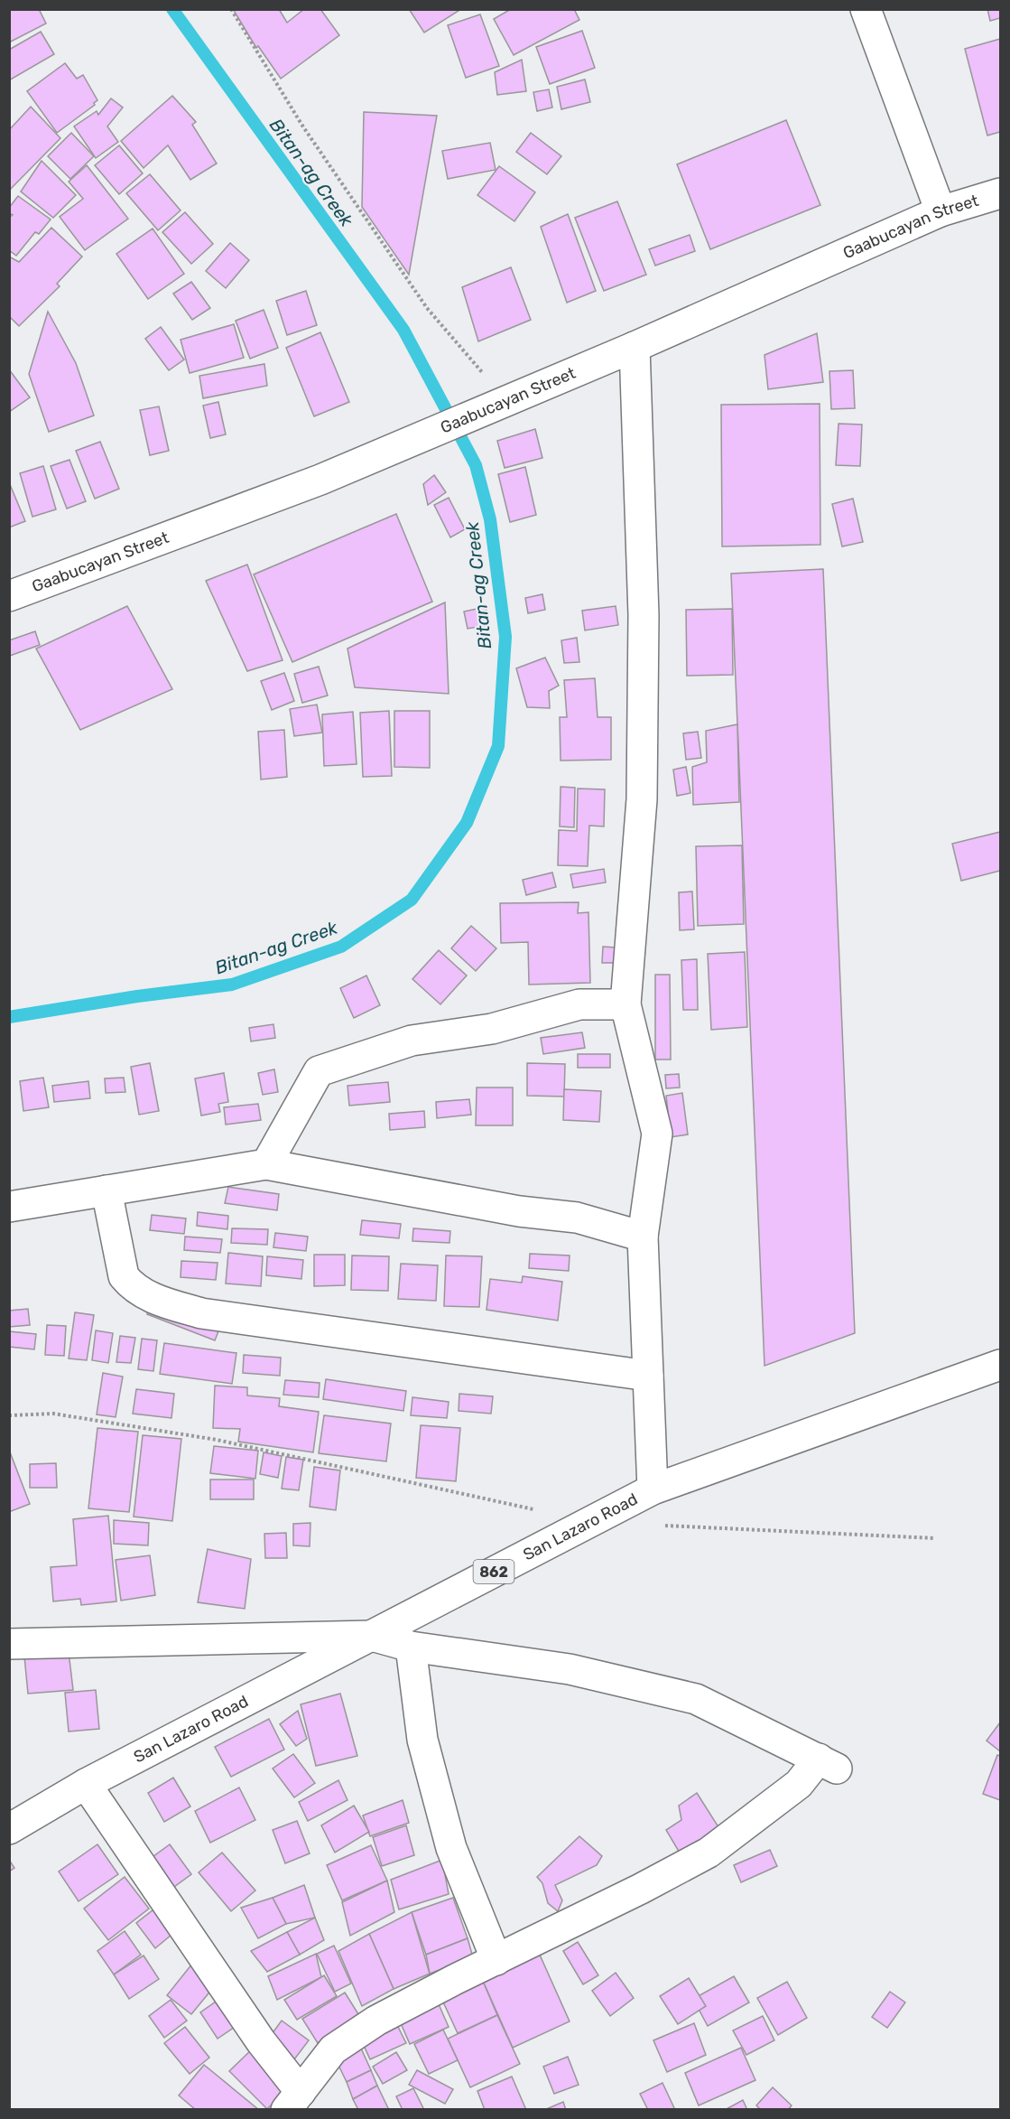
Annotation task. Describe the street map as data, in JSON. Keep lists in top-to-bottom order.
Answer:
{
  "streets": {
    "street": ["Gaabucayan Street", "San Lazaro Road", "862"]
  },
  "water": ["Bitan-ag Creek"]
}
